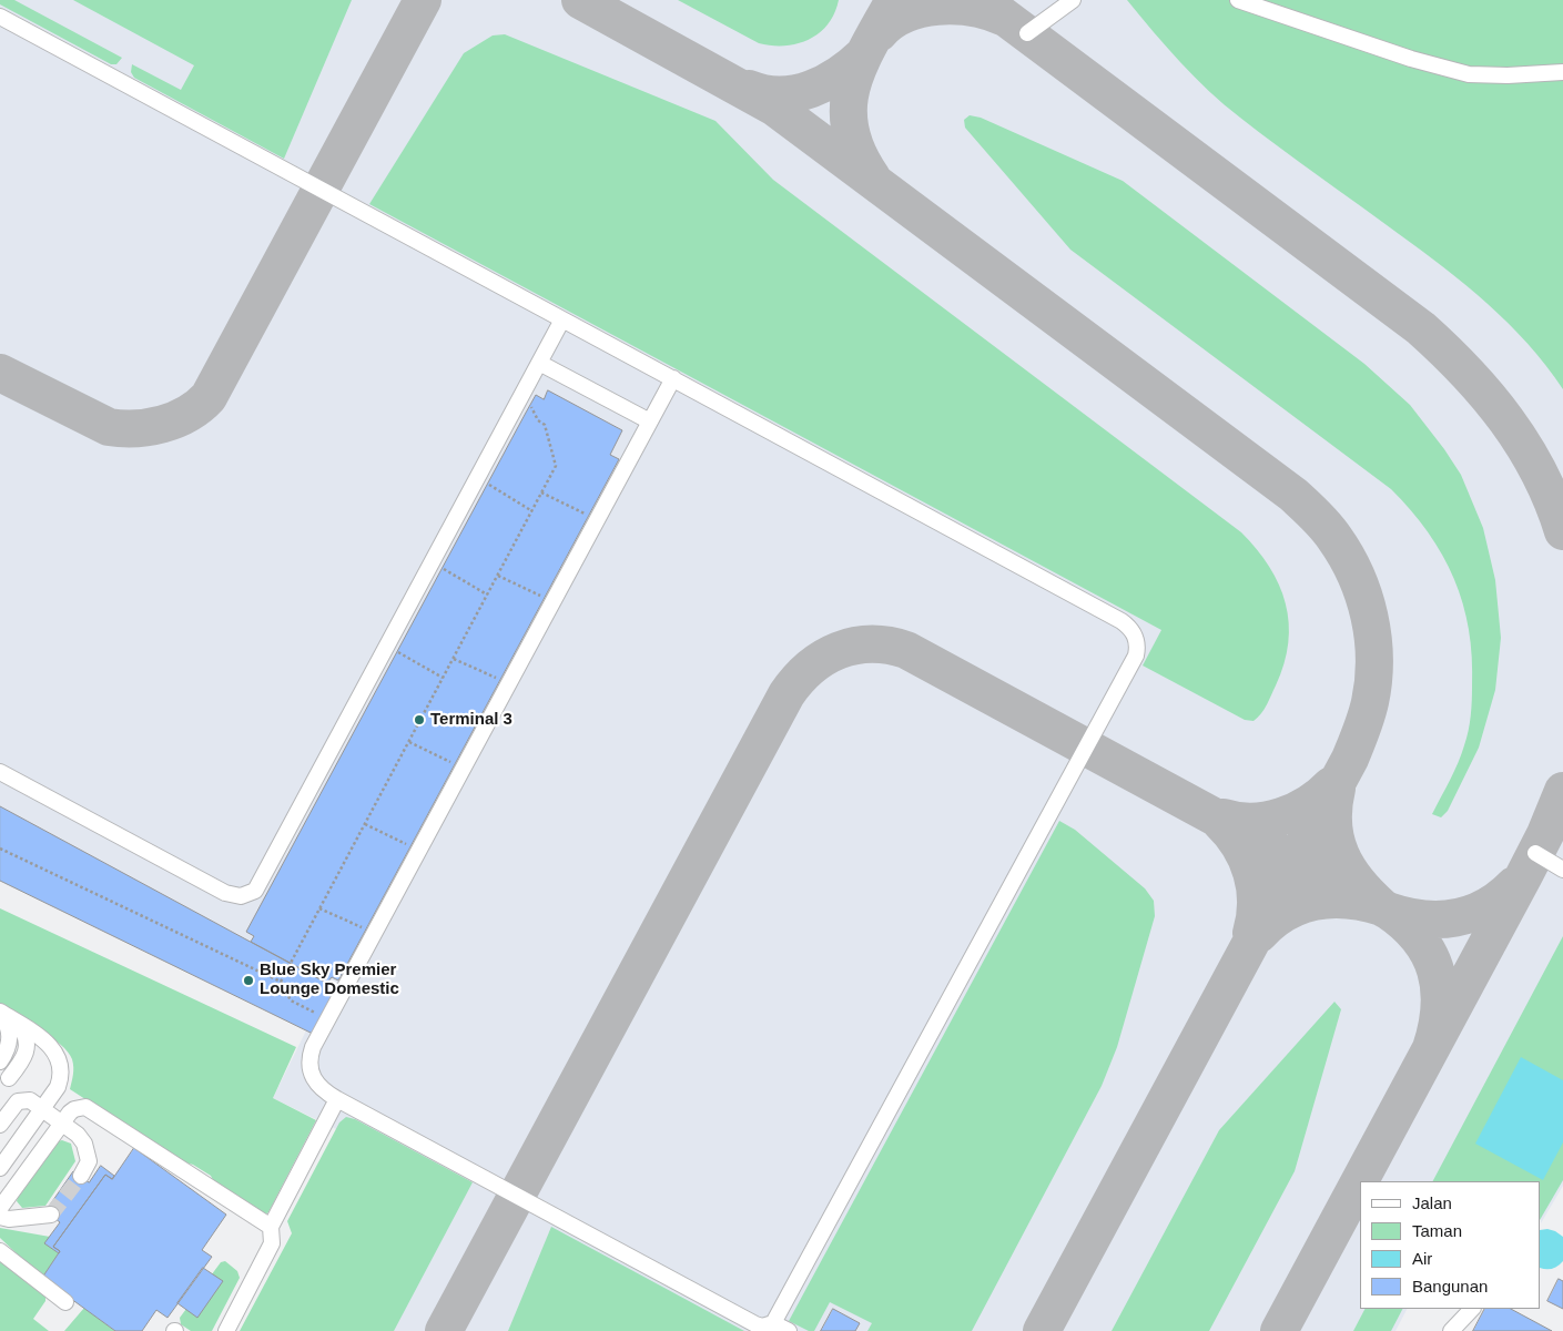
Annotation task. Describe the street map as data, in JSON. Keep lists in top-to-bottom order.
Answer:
{
  "places": ["Terminal 3", "Blue Sky Premier Lounge Domestic"],
  "legend": [
    "Jalan",
    "Taman",
    "Air",
    "Bangunan"
  ]
}
